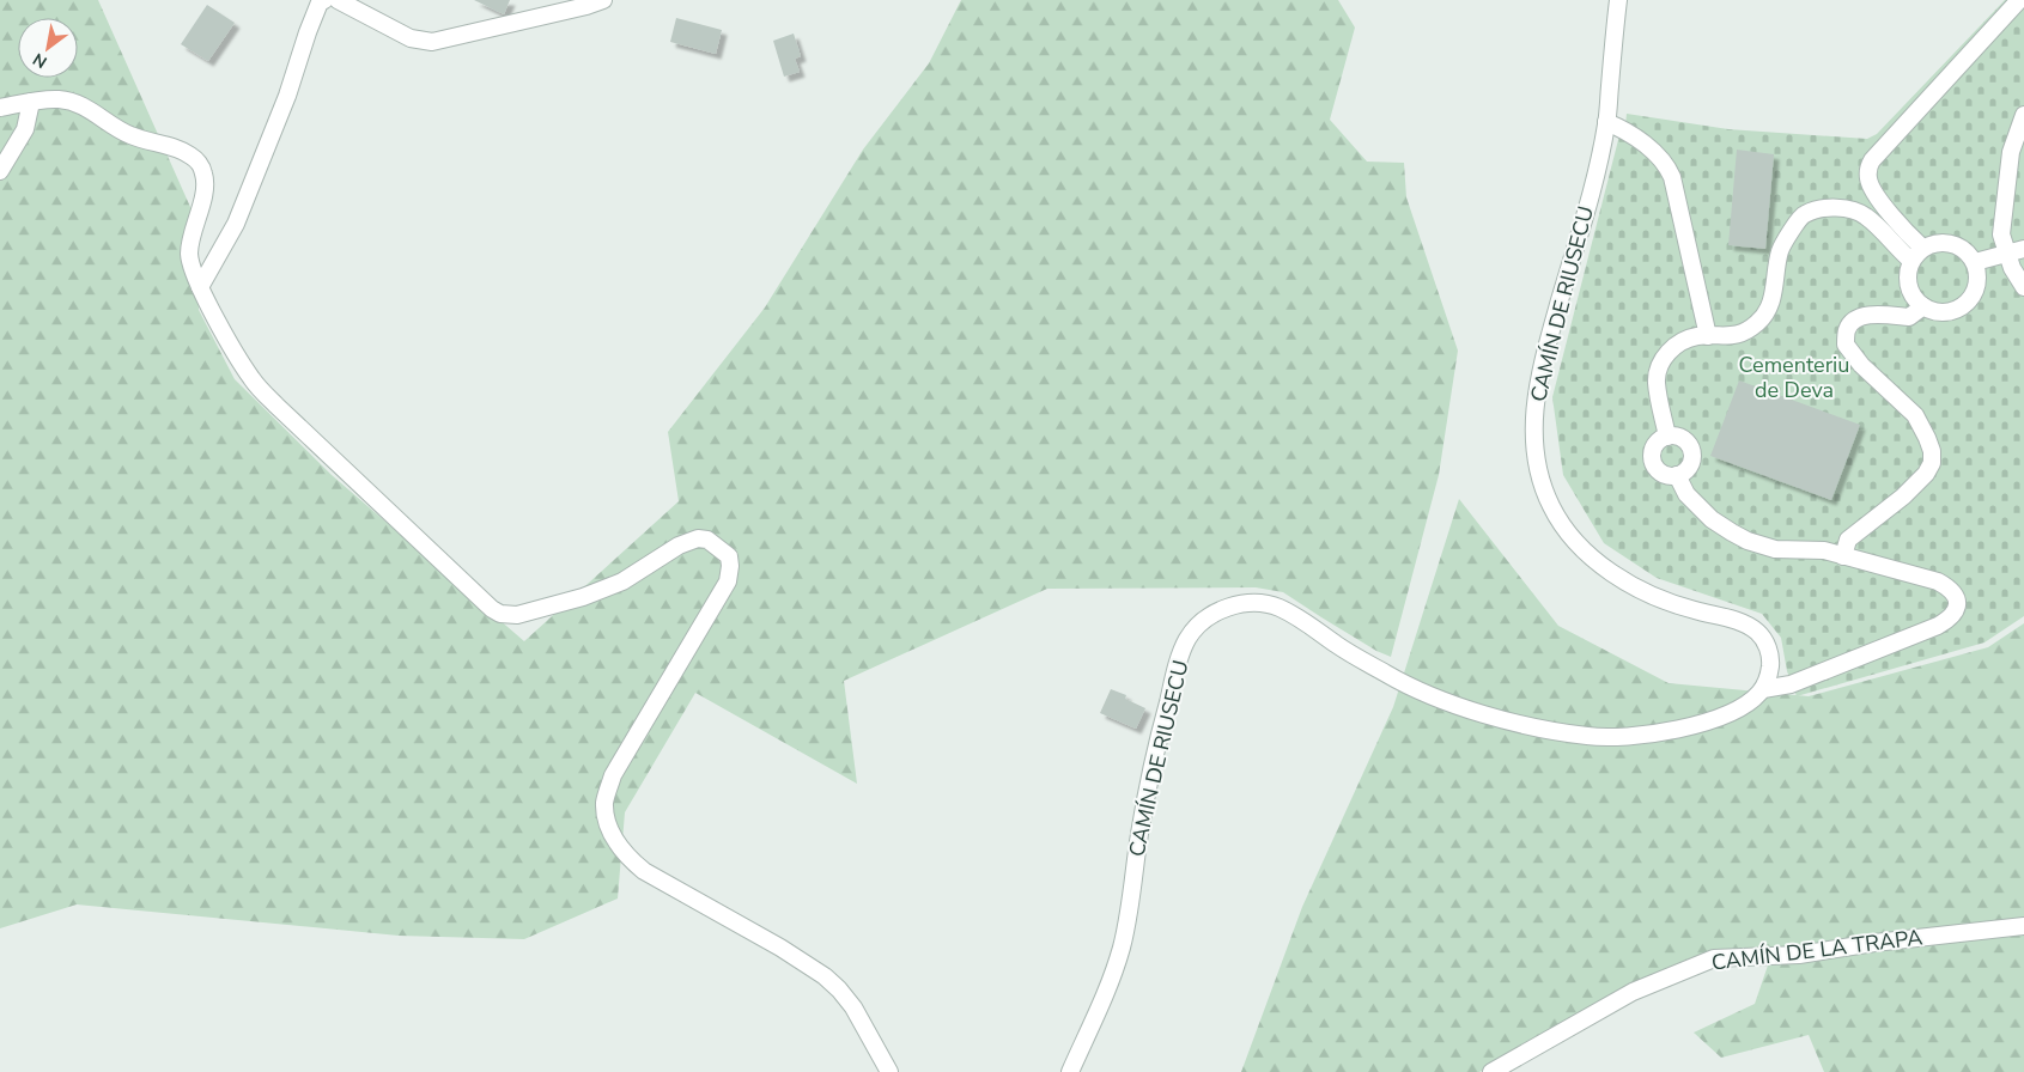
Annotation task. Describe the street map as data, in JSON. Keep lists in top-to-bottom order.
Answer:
{
  "streets": {
    "street": ["CAMÍN DE RIUSECU", "CAMÍN DE LA TRAPA"]
  },
  "parks": ["Cementeriu de Deva"],
  "north": "bottom left"
}
